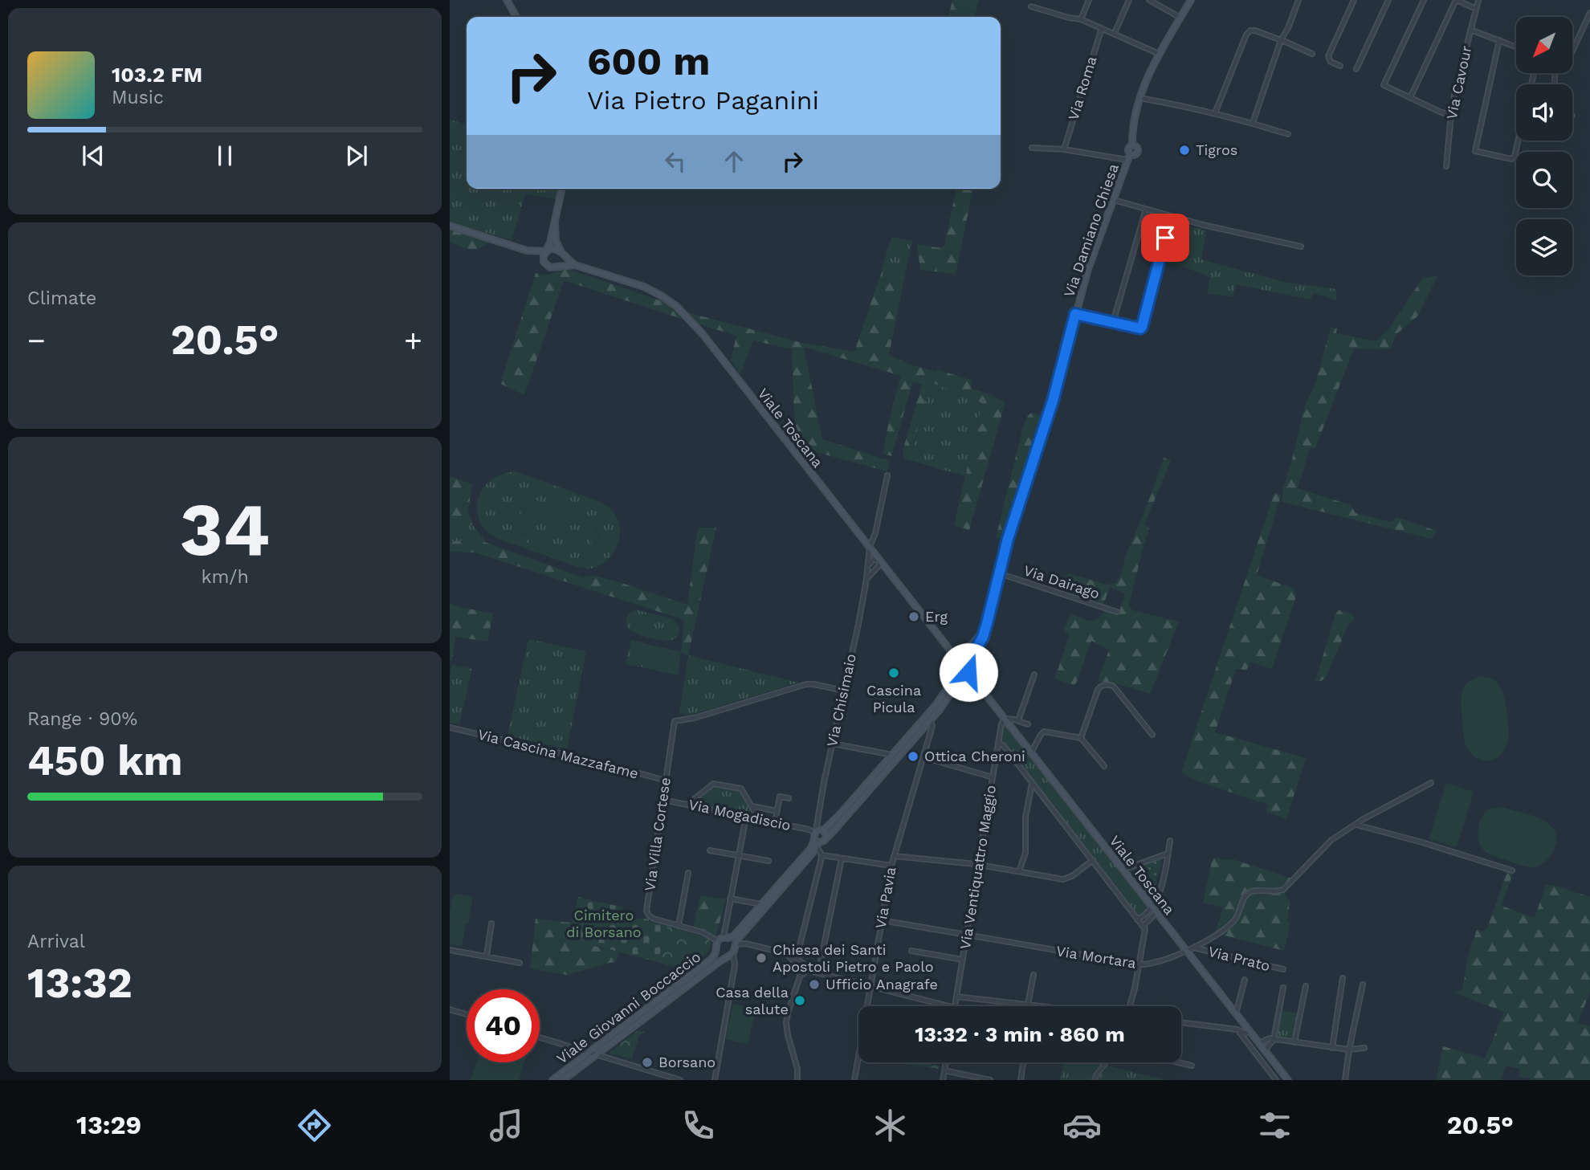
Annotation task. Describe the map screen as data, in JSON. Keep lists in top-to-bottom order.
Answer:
{
  "streets": {
    "street": [
      "Via Cavour",
      "Via Roma",
      "Via Damiano Chiesa",
      "Viale Toscana",
      "Via Dairago",
      "Via Chisimaio",
      "Via Cascina Mazzafame",
      "Via Mogadiscio",
      "Via Villa Cortese",
      "Via Ventiquattro Maggio",
      "Via Pavia",
      "Via Mortara",
      "Via Prato",
      "Viale Giovanni Boccaccio"
    ]
  },
  "crossings": [
    ["Viale Toscana", "Via Chisimaio"],
    ["Viale Toscana", "Via Ventiquattro Maggio"],
    ["Viale Toscana", "Via Mortara"],
    ["Via Chisimaio", "Via Mogadiscio"],
    ["Via Chisimaio", "Via Villa Cortese"],
    ["Via Cascina Mazzafame", "Via Villa Cortese"],
    ["Via Mogadiscio", "Via Villa Cortese"],
    ["Via Villa Cortese", "Viale Giovanni Boccaccio"],
    ["Via Ventiquattro Maggio", "Via Mortara"],
    ["Via Pavia", "Via Mortara"],
    ["Via Mortara", "Via Prato"]
  ],
  "parks": ["Cimitero di Borsano"],
  "places": [
    "Tigros",
    "Erg",
    "Cascina Picula",
    "Ottica Cheroni",
    "Chiesa dei Santi Apostoli Pietro e Paolo",
    "Ufficio Anagrafe",
    "Casa della salute",
    "Borsano"
  ],
  "north": "bottom left",
  "page": {
    "turn": ["600 m", "Via Pietro Paganini"],
    "song": ["103.2 FM", "Music"],
    "tile": [
      "Climate",
      ["34", "km/h"],
      ["Range · 90%", "450 km"],
      ["Arrival", "13:32"]
    ],
    "heat": ["−", "20.5°", "+"],
    "limit": "40",
    "trip": "13:32 · 3 min · 860 m",
    "tabs": ["13:29", "20.5°"]
  }
}
